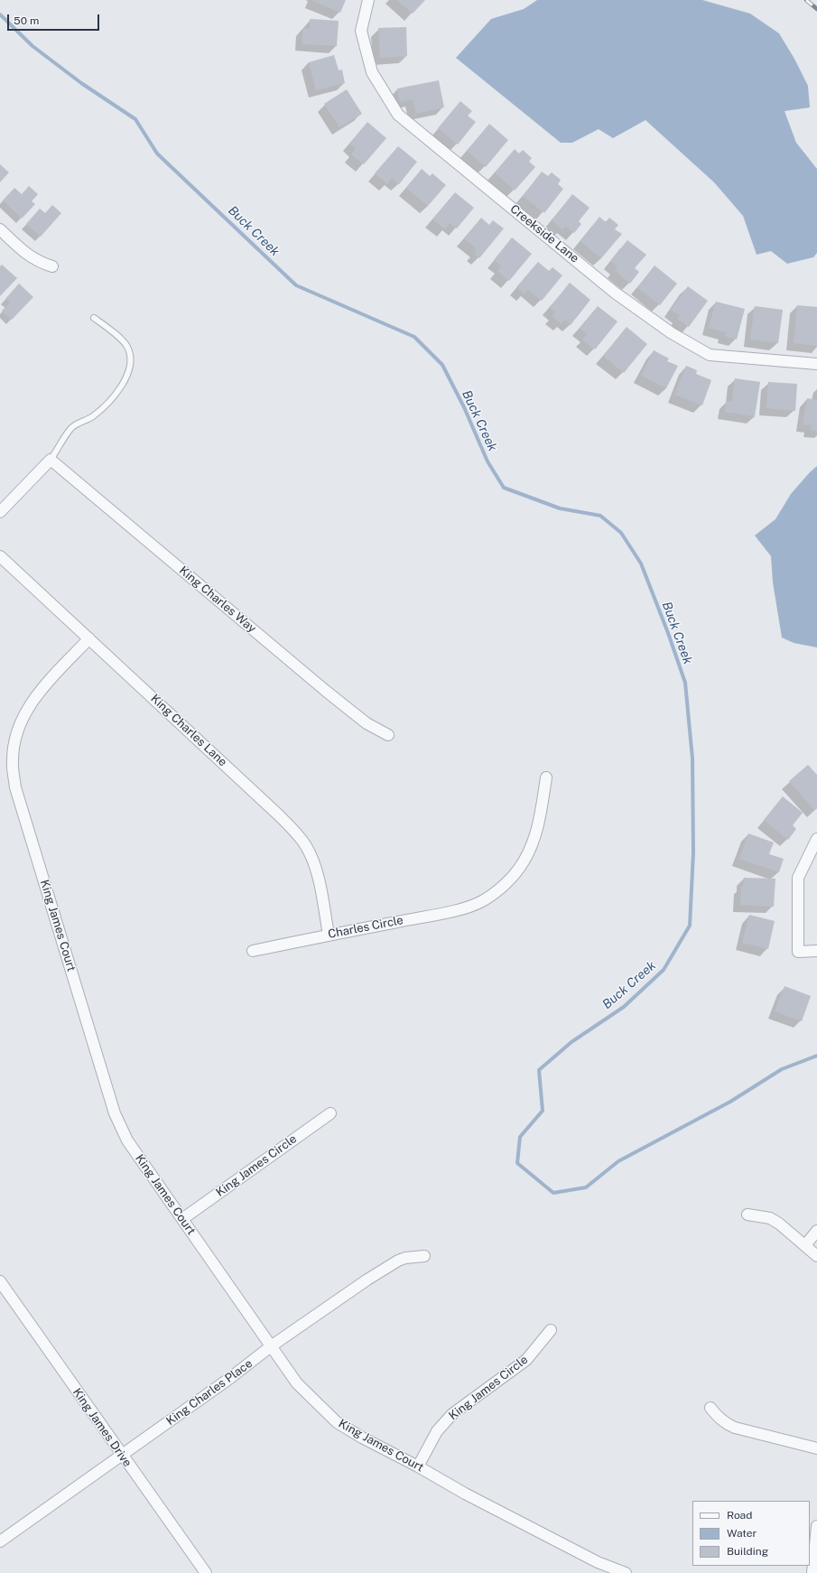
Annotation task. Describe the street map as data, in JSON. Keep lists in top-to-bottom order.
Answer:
{
  "streets": {
    "street": [
      "Creekside Lane",
      "King Charles Way",
      "King Charles Lane",
      "King James Court",
      "Charles Circle",
      "King James Circle",
      "King Charles Place",
      "King James Drive"
    ]
  },
  "crossings": [
    ["King Charles Lane", "King James Court"],
    ["King Charles Lane", "Charles Circle"],
    ["King James Court", "King James Circle"],
    ["King James Court", "King Charles Place"],
    ["King Charles Place", "King James Drive"]
  ],
  "water": ["Buck Creek"],
  "legend": ["Road", "Water", "Building"],
  "scale_bar": "50 m"
}
